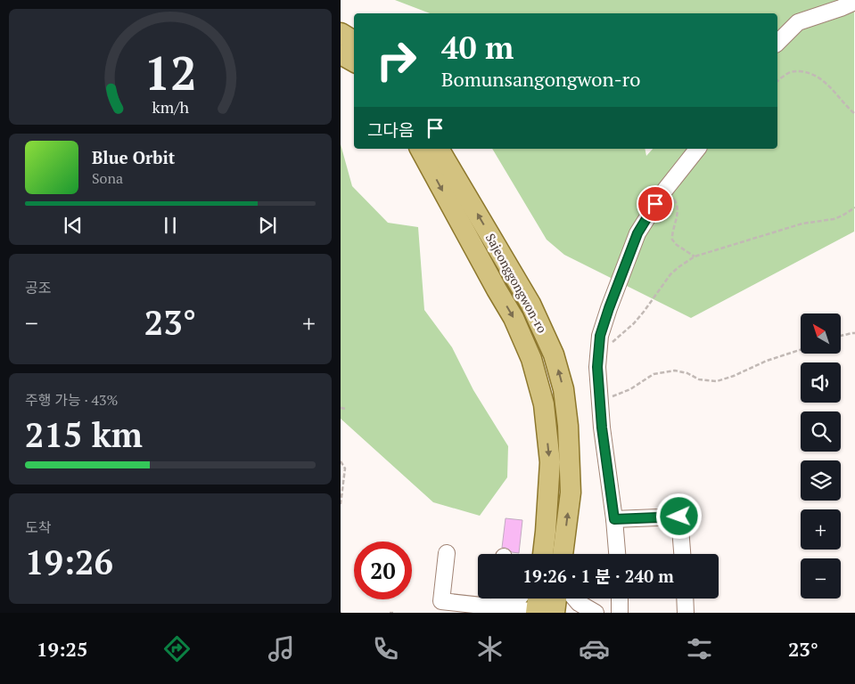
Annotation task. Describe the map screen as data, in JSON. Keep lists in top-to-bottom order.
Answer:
{
  "streets": {
    "main road": ["Sajeonggongwon-ro"]
  },
  "north": "top left",
  "page": {
    "turn": ["40 m", "Bomunsangongwon-ro"],
    "then": "그다음",
    "song": ["Blue Orbit", "Sona"],
    "tile": [
      "공조",
      ["주행 가능 · 43%", "215 km"],
      ["도착", "19:26"]
    ],
    "heat": ["−", "23°", "+"],
    "map_buttons": ["+", "−"],
    "limit": "20",
    "trip": "19:26 · 1 분 · 240 m",
    "tabs": ["19:25", "23°"],
    "gauge": ["12", "km/h"]
  }
}
